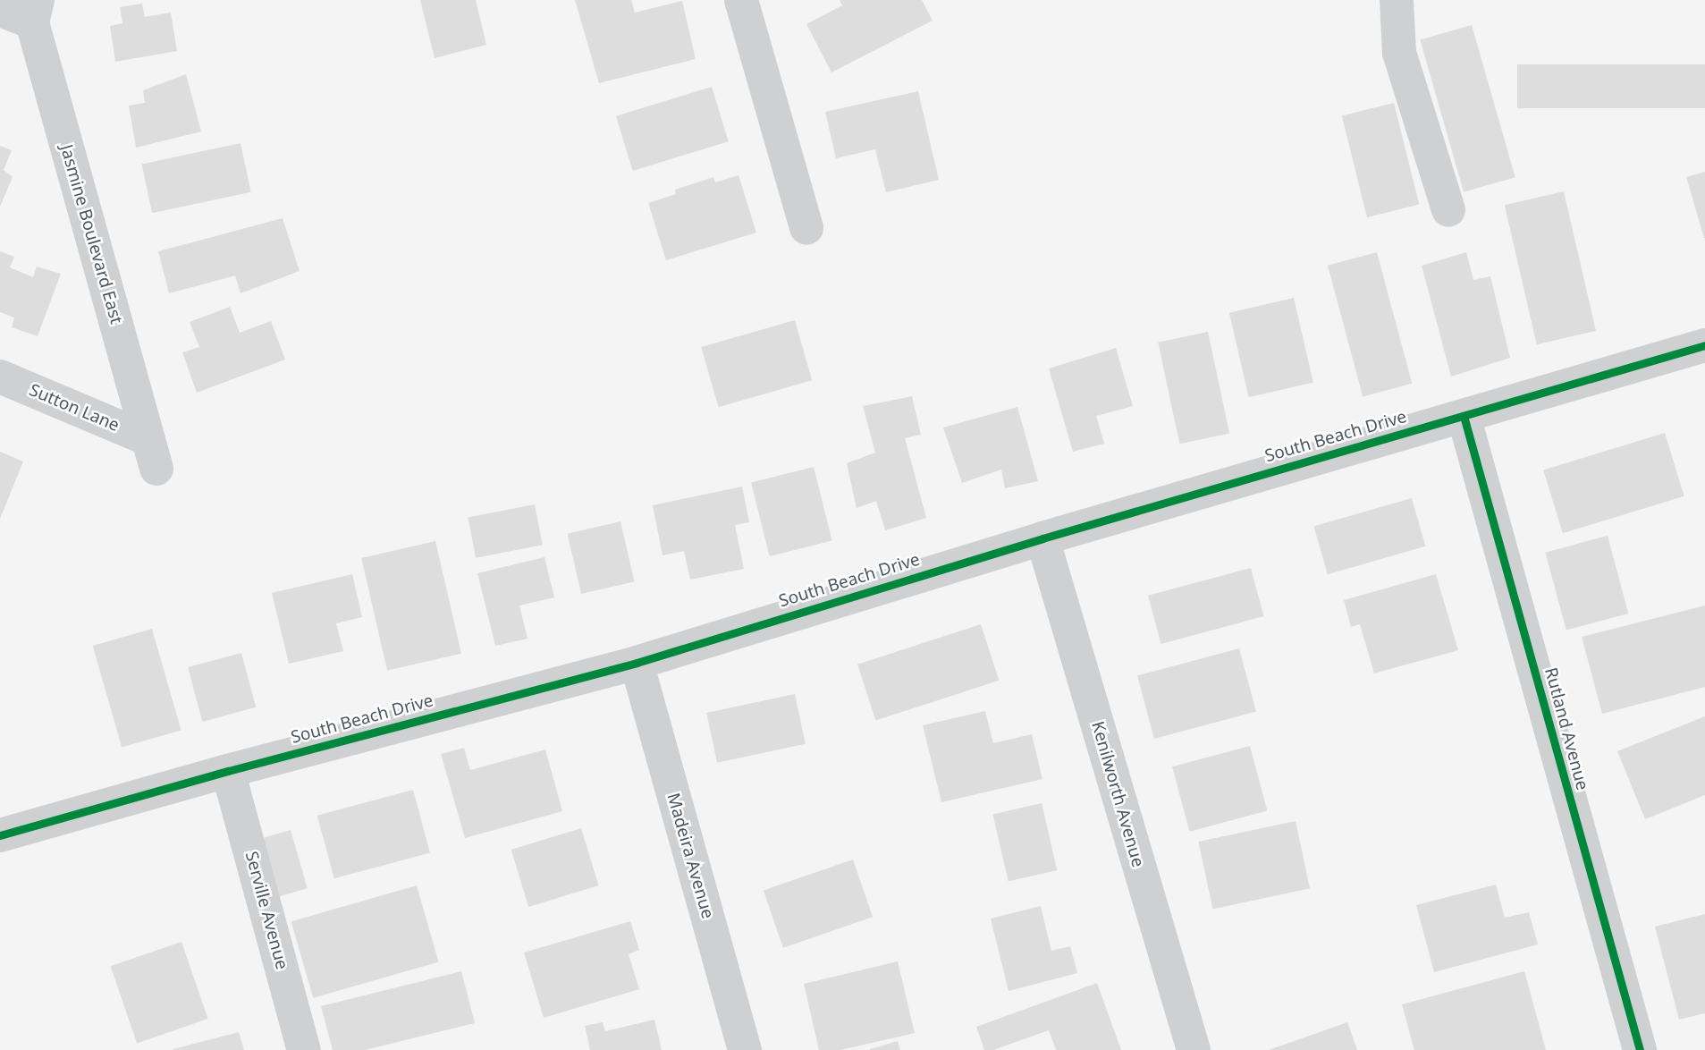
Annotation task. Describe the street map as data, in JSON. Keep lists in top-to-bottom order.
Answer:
{
  "streets": {
    "street": [
      "Jasmine Boulevard East",
      "Sutton Lane",
      "South Beach Drive",
      "Rutland Avenue",
      "Kenilworth Avenue",
      "Madeira Avenue",
      "Serville Avenue"
    ]
  },
  "crossings": [
    ["Jasmine Boulevard East", "Sutton Lane"],
    ["South Beach Drive", "Rutland Avenue"],
    ["South Beach Drive", "Kenilworth Avenue"],
    ["South Beach Drive", "Madeira Avenue"],
    ["South Beach Drive", "Serville Avenue"]
  ]
}
